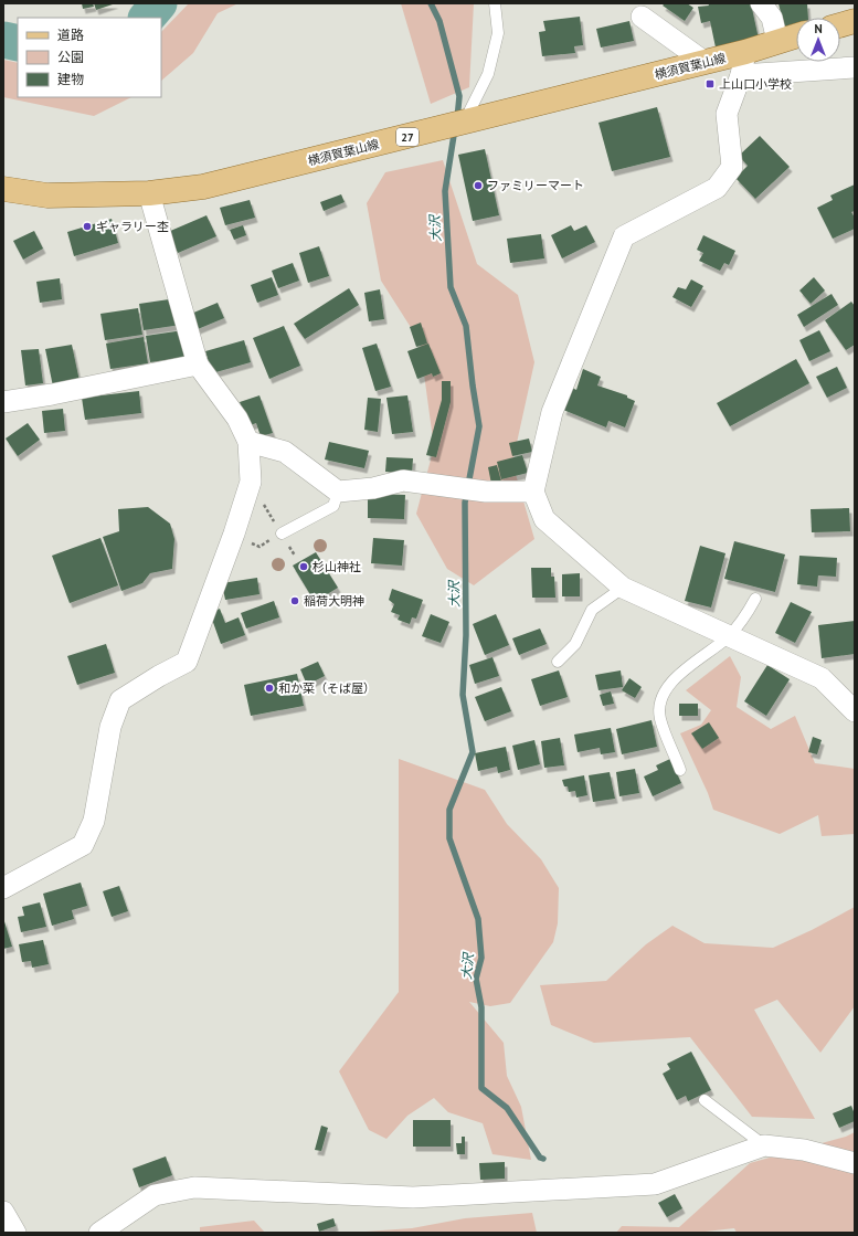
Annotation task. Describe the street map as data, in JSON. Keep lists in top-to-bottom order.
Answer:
{
  "streets": {
    "main road": ["横須賀葉山線", "27"]
  },
  "water": ["大沢"],
  "places": {
    "transit": ["上山口小学校"],
    "other": [
      "ファミリーマート",
      "ギャラリー杢",
      "杉山神社",
      "稲荷大明神",
      "和か菜（そば屋）"
    ]
  },
  "legend": ["道路", "公園", "建物"],
  "north": "top"
}
